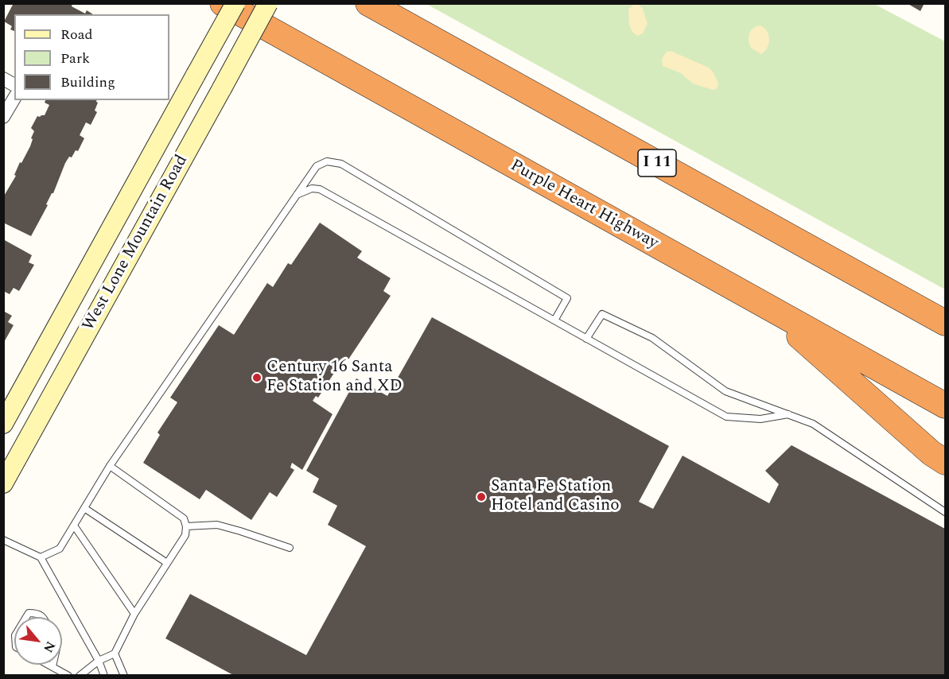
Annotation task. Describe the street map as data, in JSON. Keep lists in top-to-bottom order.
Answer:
{
  "streets": {
    "highway": ["I 11", "Purple Heart Highway"],
    "main road": ["West Lone Mountain Road"]
  },
  "places": ["Century 16 Santa Fe Station and XD", "Santa Fe Station Hotel and Casino"],
  "legend": ["Road", "Park", "Building"],
  "north": "bottom right"
}
